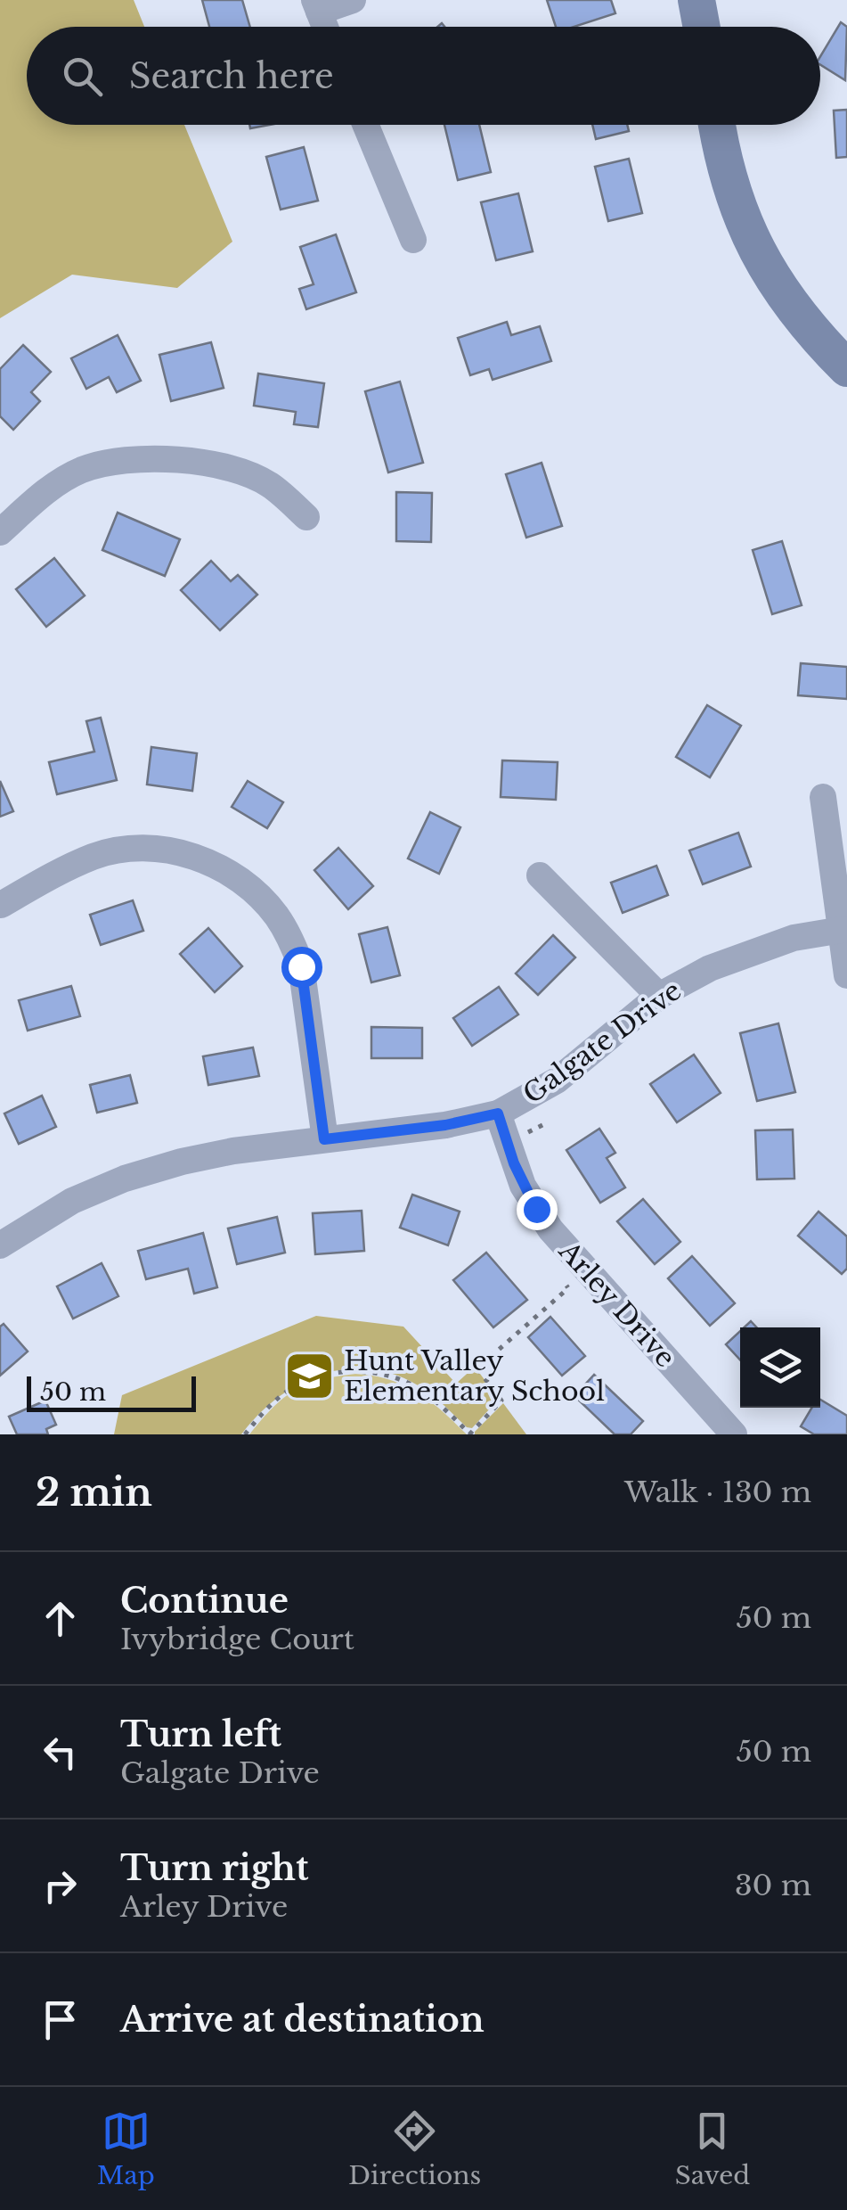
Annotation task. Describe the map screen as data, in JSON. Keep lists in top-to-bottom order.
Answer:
{
  "streets": {
    "street": ["Galgate Drive", "Arley Drive"]
  },
  "crossings": [
    ["Galgate Drive", "Arley Drive"]
  ],
  "places": {
    "school or university": ["Hunt Valley Elementary School"]
  },
  "scale_bar": "50 m",
  "page": {
    "search": "Search here",
    "scale": "50 m",
    "heading": ["2 min", "Walk · 130 m"],
    "list": [
      ["Continue", "Ivybridge Court", "50 m"],
      ["Turn left", "Galgate Drive", "50 m"],
      ["Turn right", "Arley Drive", "30 m"],
      "Arrive at destination"
    ],
    "nav": ["Map", "Directions", "Saved"]
  }
}
